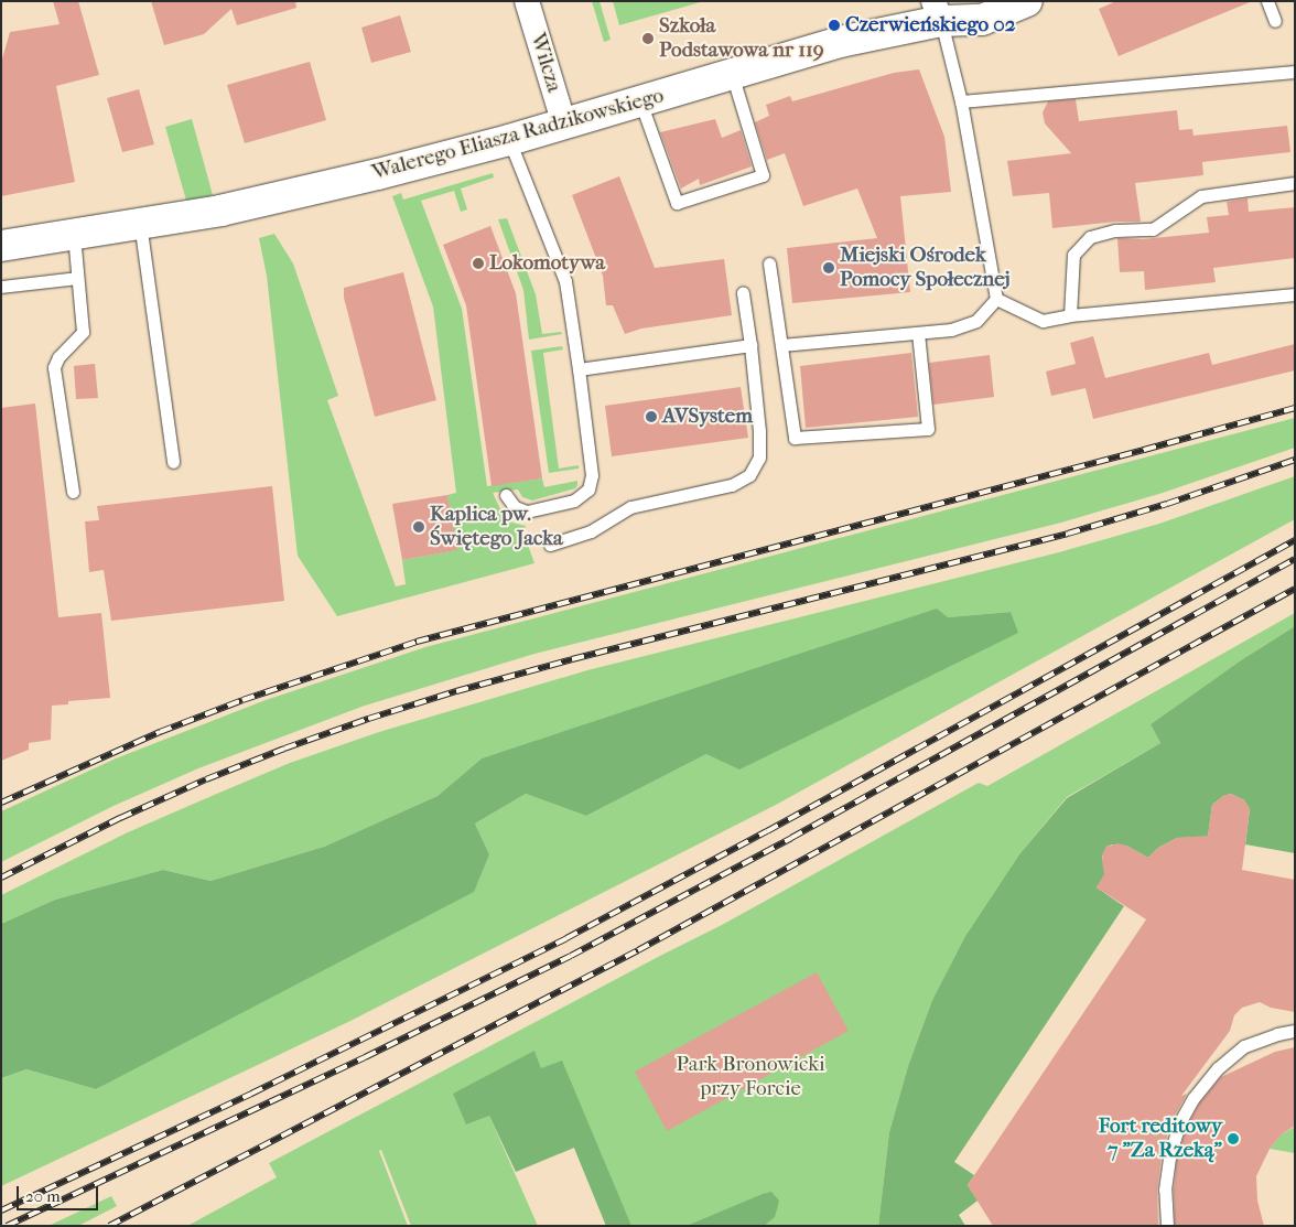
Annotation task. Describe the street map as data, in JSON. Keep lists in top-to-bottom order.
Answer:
{
  "streets": {
    "street": ["Wilcza", "Walerego Eliasza Radzikowskiego"]
  },
  "crossings": [
    ["Wilcza", "Walerego Eliasza Radzikowskiego"]
  ],
  "parks": ["Park Bronowicki przy Forcie"],
  "places": [
    "Czerwieńskiego 02",
    "Szkoła Podstawowa nr 119",
    "Lokomotywa",
    "Miejski Ośrodek Pomocy Społecznej",
    "AVSystem",
    "Kaplica pw. Świętego Jacka",
    "Fort reditowy 7 \"Za Rzeką\""
  ],
  "scale_bar": "20 m"
}
